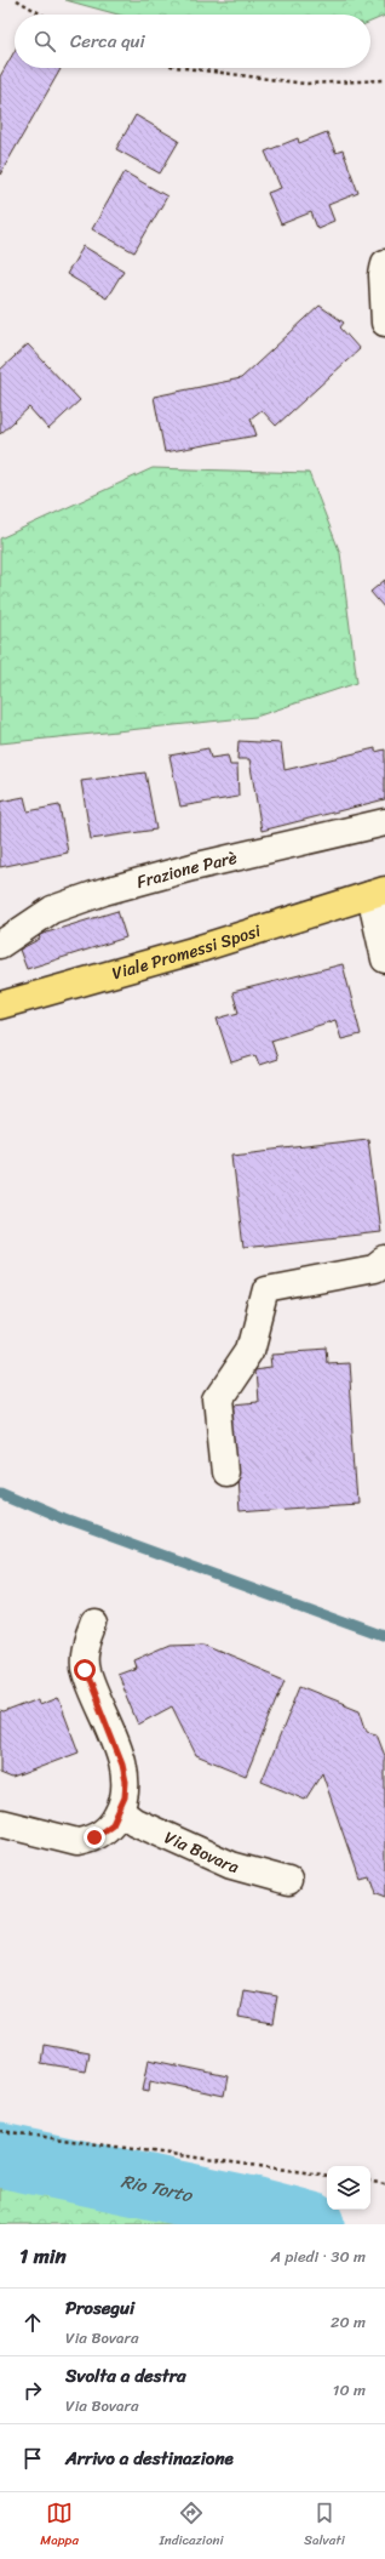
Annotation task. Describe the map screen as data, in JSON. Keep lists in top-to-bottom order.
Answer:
{
  "streets": {
    "main road": ["Viale Promessi Sposi"],
    "street": ["Frazione Parè", "Via Bovara"]
  },
  "water": ["Rio Torto"],
  "page": {
    "search": "Cerca qui",
    "heading": ["1 min", "A piedi · 30 m"],
    "list": [
      ["Prosegui", "Via Bovara", "20 m"],
      ["Svolta a destra", "Via Bovara", "10 m"],
      "Arrivo a destinazione"
    ],
    "nav": ["Mappa", "Indicazioni", "Salvati"]
  }
}
